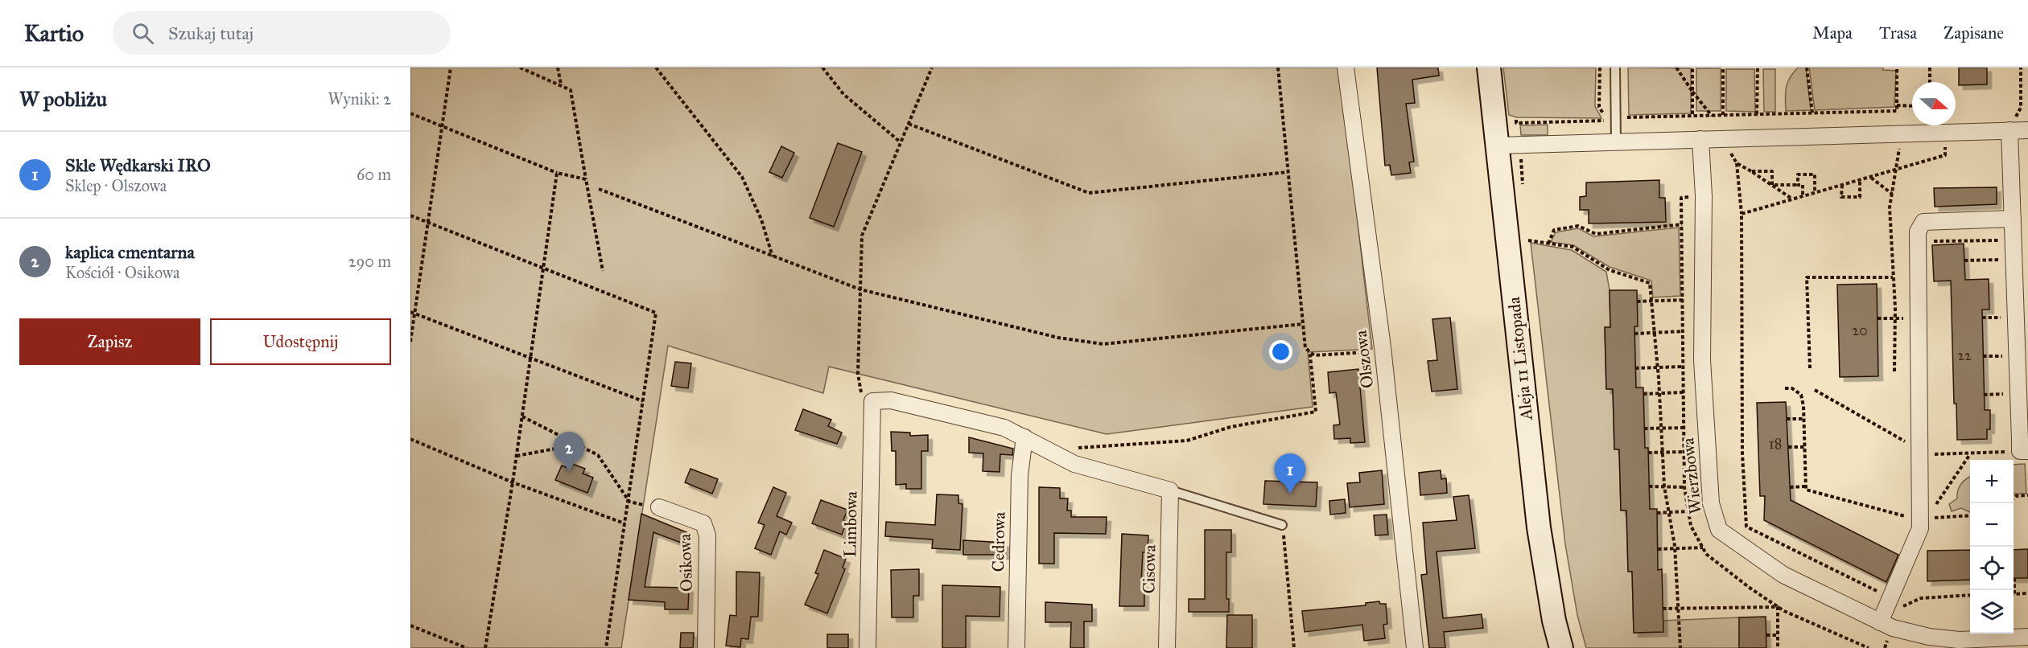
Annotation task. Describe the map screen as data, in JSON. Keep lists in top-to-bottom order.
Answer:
{
  "streets": {
    "street": [
      "Aleja 11 Listopada",
      "Olszowa",
      "Wierzbowa",
      "Limbowa",
      "Cedrowa",
      "Osikowa",
      "Cisowa"
    ]
  },
  "house_numbers": ["20", "22", "18"],
  "north": "right",
  "page": {
    "header": "Kartio",
    "search": "Szukaj tutaj",
    "nav": ["Mapa", "Trasa", "Zapisane"],
    "heading": ["W pobliżu", "Wyniki: 2"],
    "list": [
      {
        "mark": "1",
        "name": "Skle Wędkarski IRO",
        "note": "Sklep · Olszowa",
        "value": "60 m"
      },
      {
        "mark": "2",
        "name": "kaplica cmentarna",
        "note": "Kościół · Osikowa",
        "value": "290 m"
      }
    ],
    "buttons": ["Zapisz", "Udostępnij"],
    "pins": ["2", "1"],
    "map_buttons": ["+", "−"]
  }
}
